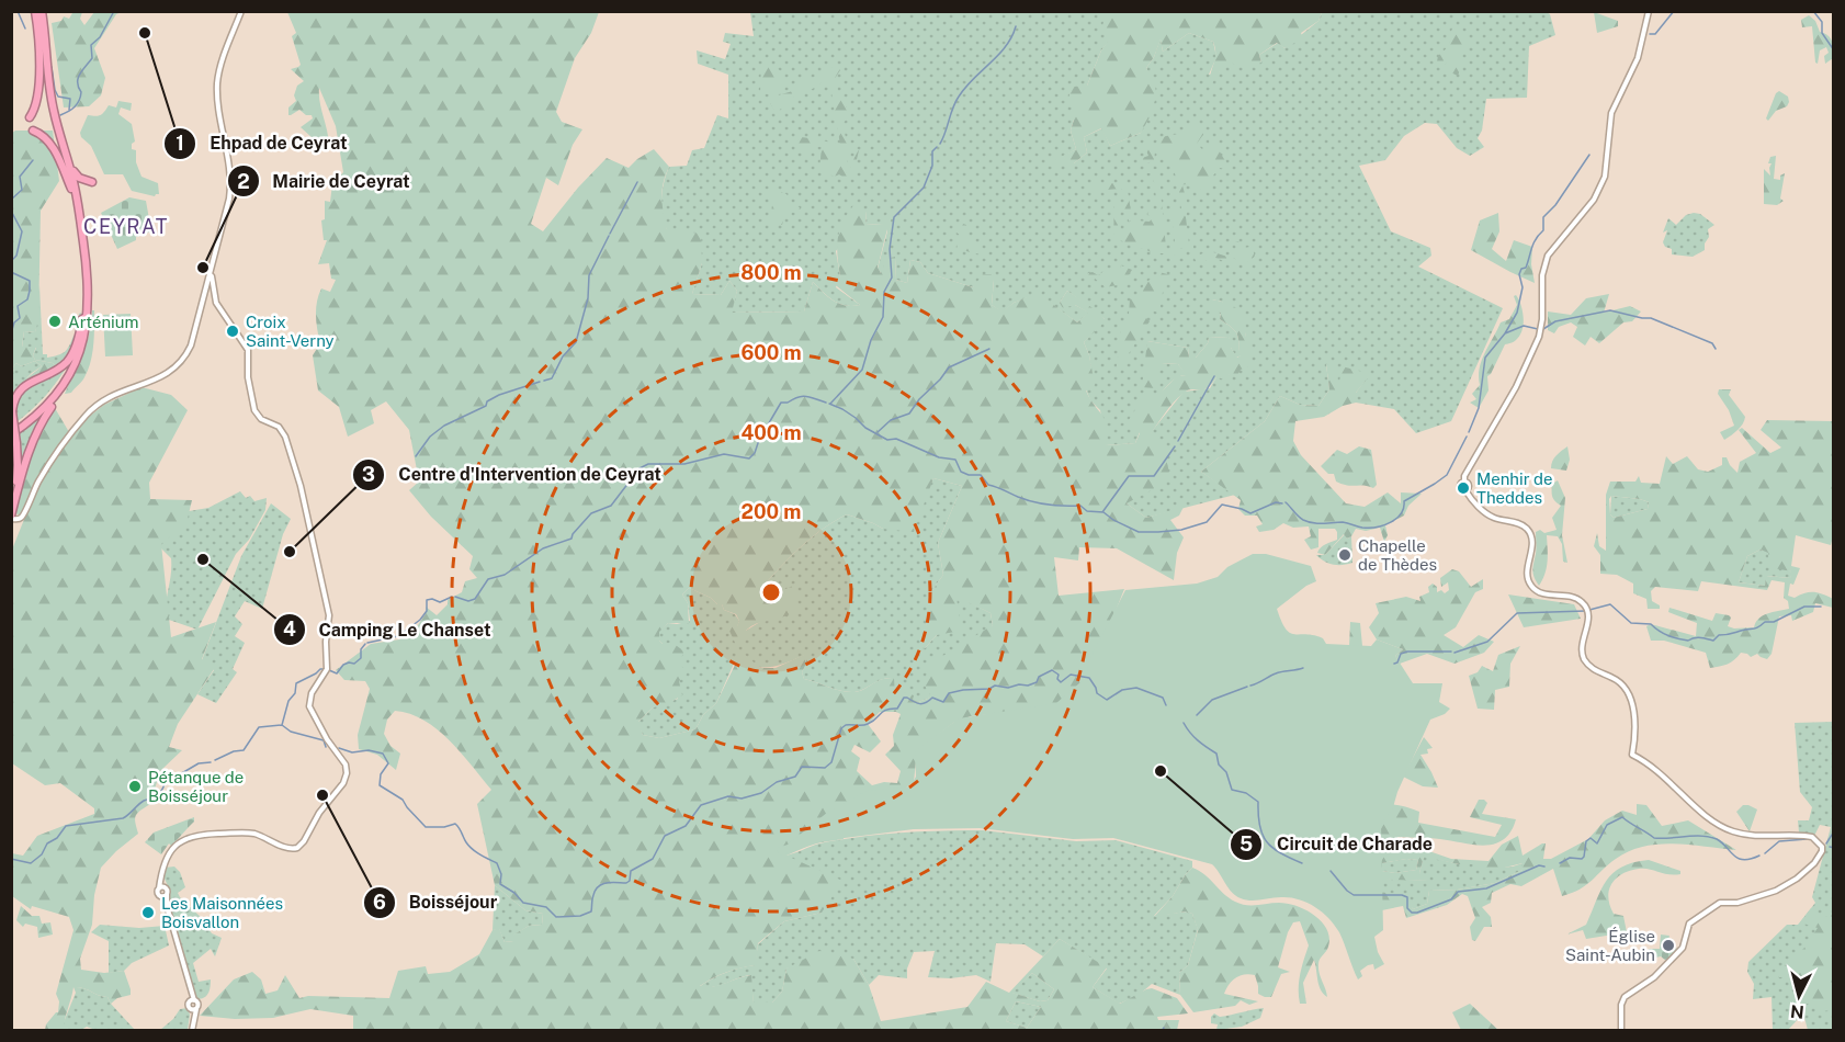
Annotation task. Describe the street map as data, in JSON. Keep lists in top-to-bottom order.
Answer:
{
  "districts": ["CEYRAT"],
  "places": [
    "Ehpad de Ceyrat",
    "Mairie de Ceyrat",
    "Arténium",
    "Croix Saint-Verny",
    "Menhir de Theddes",
    "Centre d'Intervention de Ceyrat",
    "Chapelle de Thèdes",
    "Camping Le Chanset",
    "Circuit de Charade",
    "Pétanque de Boisséjour",
    "Boisséjour",
    "Les Maisonnées Boisvallon",
    "Église Saint-Aubin"
  ],
  "north": "bottom",
  "rings": [
    "800 m",
    "600 m",
    "400 m",
    "200 m"
  ]
}
